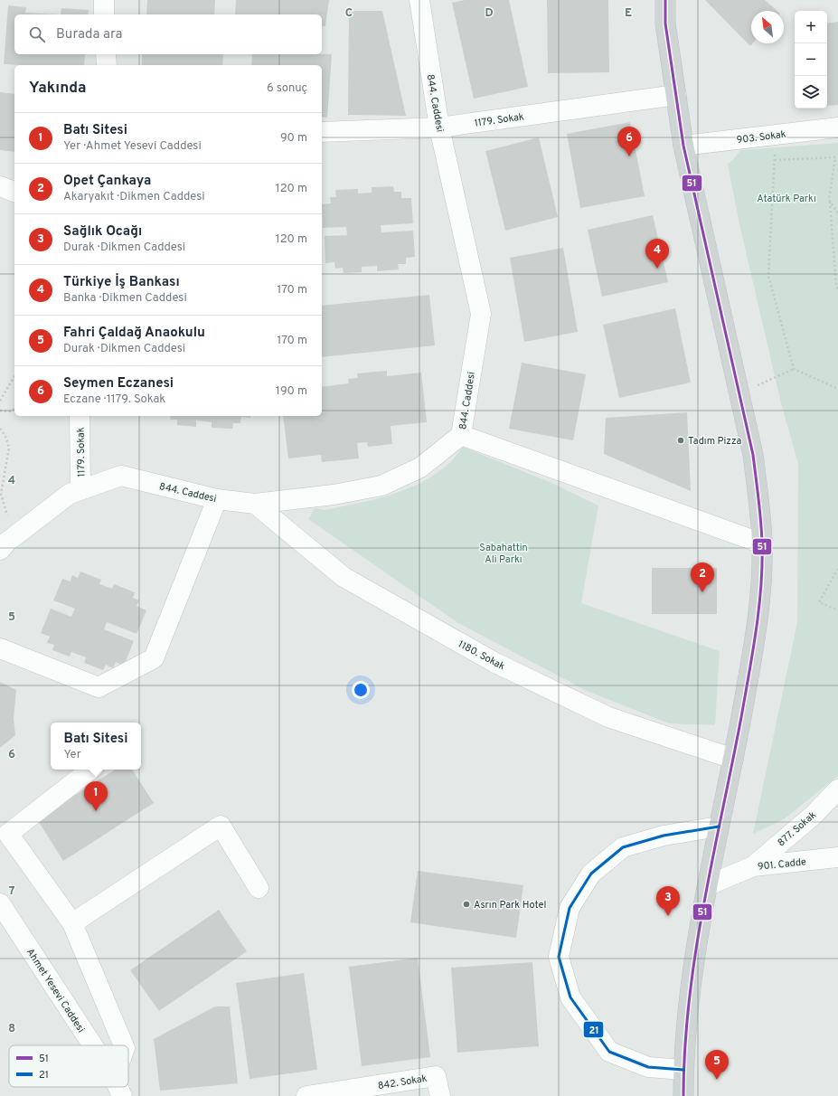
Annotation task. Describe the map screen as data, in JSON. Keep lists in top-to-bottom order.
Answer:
{
  "streets": {
    "street": [
      "844. Caddesi",
      "1179. Sokak",
      "903. Sokak",
      "1180. Sokak",
      "877. Sokak",
      "901. Cadde",
      "Ahmet Yesevi Caddesi",
      "842. Sokak"
    ]
  },
  "crossings": [
    ["844. Caddesi", "1179. Sokak"],
    ["844. Caddesi", "1180. Sokak"],
    ["877. Sokak", "901. Cadde"]
  ],
  "parks": ["Atatürk Parkı", "Sabahattin Ali Parkı"],
  "places": ["Tadım Pizza", "Asrın Park Hotel"],
  "lines": ["transit line 51", "transit line 21"],
  "legend": ["51", "21"],
  "north": "top left",
  "page": {
    "map_buttons": ["+", "−"],
    "search": "Burada ara",
    "heading": ["Yakında", "6 sonuç"],
    "list": [
      {
        "mark": "1",
        "name": "Batı Sitesi",
        "note": "Yer · Ahmet Yesevi Caddesi",
        "value": "90 m"
      },
      {
        "mark": "2",
        "name": "Opet Çankaya",
        "note": "Akaryakıt · Dikmen Caddesi",
        "value": "120 m"
      },
      {
        "mark": "3",
        "name": "Sağlık Ocağı",
        "note": "Durak · Dikmen Caddesi",
        "value": "120 m"
      },
      {
        "mark": "4",
        "name": "Türkiye İş Bankası",
        "note": "Banka · Dikmen Caddesi",
        "value": "170 m"
      },
      {
        "mark": "5",
        "name": "Fahri Çaldağ Anaokulu",
        "note": "Durak · Dikmen Caddesi",
        "value": "170 m"
      },
      {
        "mark": "6",
        "name": "Seymen Eczanesi",
        "note": "Eczane · 1179. Sokak",
        "value": "190 m"
      }
    ],
    "pins": [
      "6",
      "4",
      "2",
      "1",
      "3",
      "5"
    ],
    "popup": ["Batı Sitesi", "Yer"]
  },
  "grid": {
    "columns": ["C", "D", "E"],
    "rows": [
      "4",
      "5",
      "6",
      "7",
      "8"
    ]
  }
}
